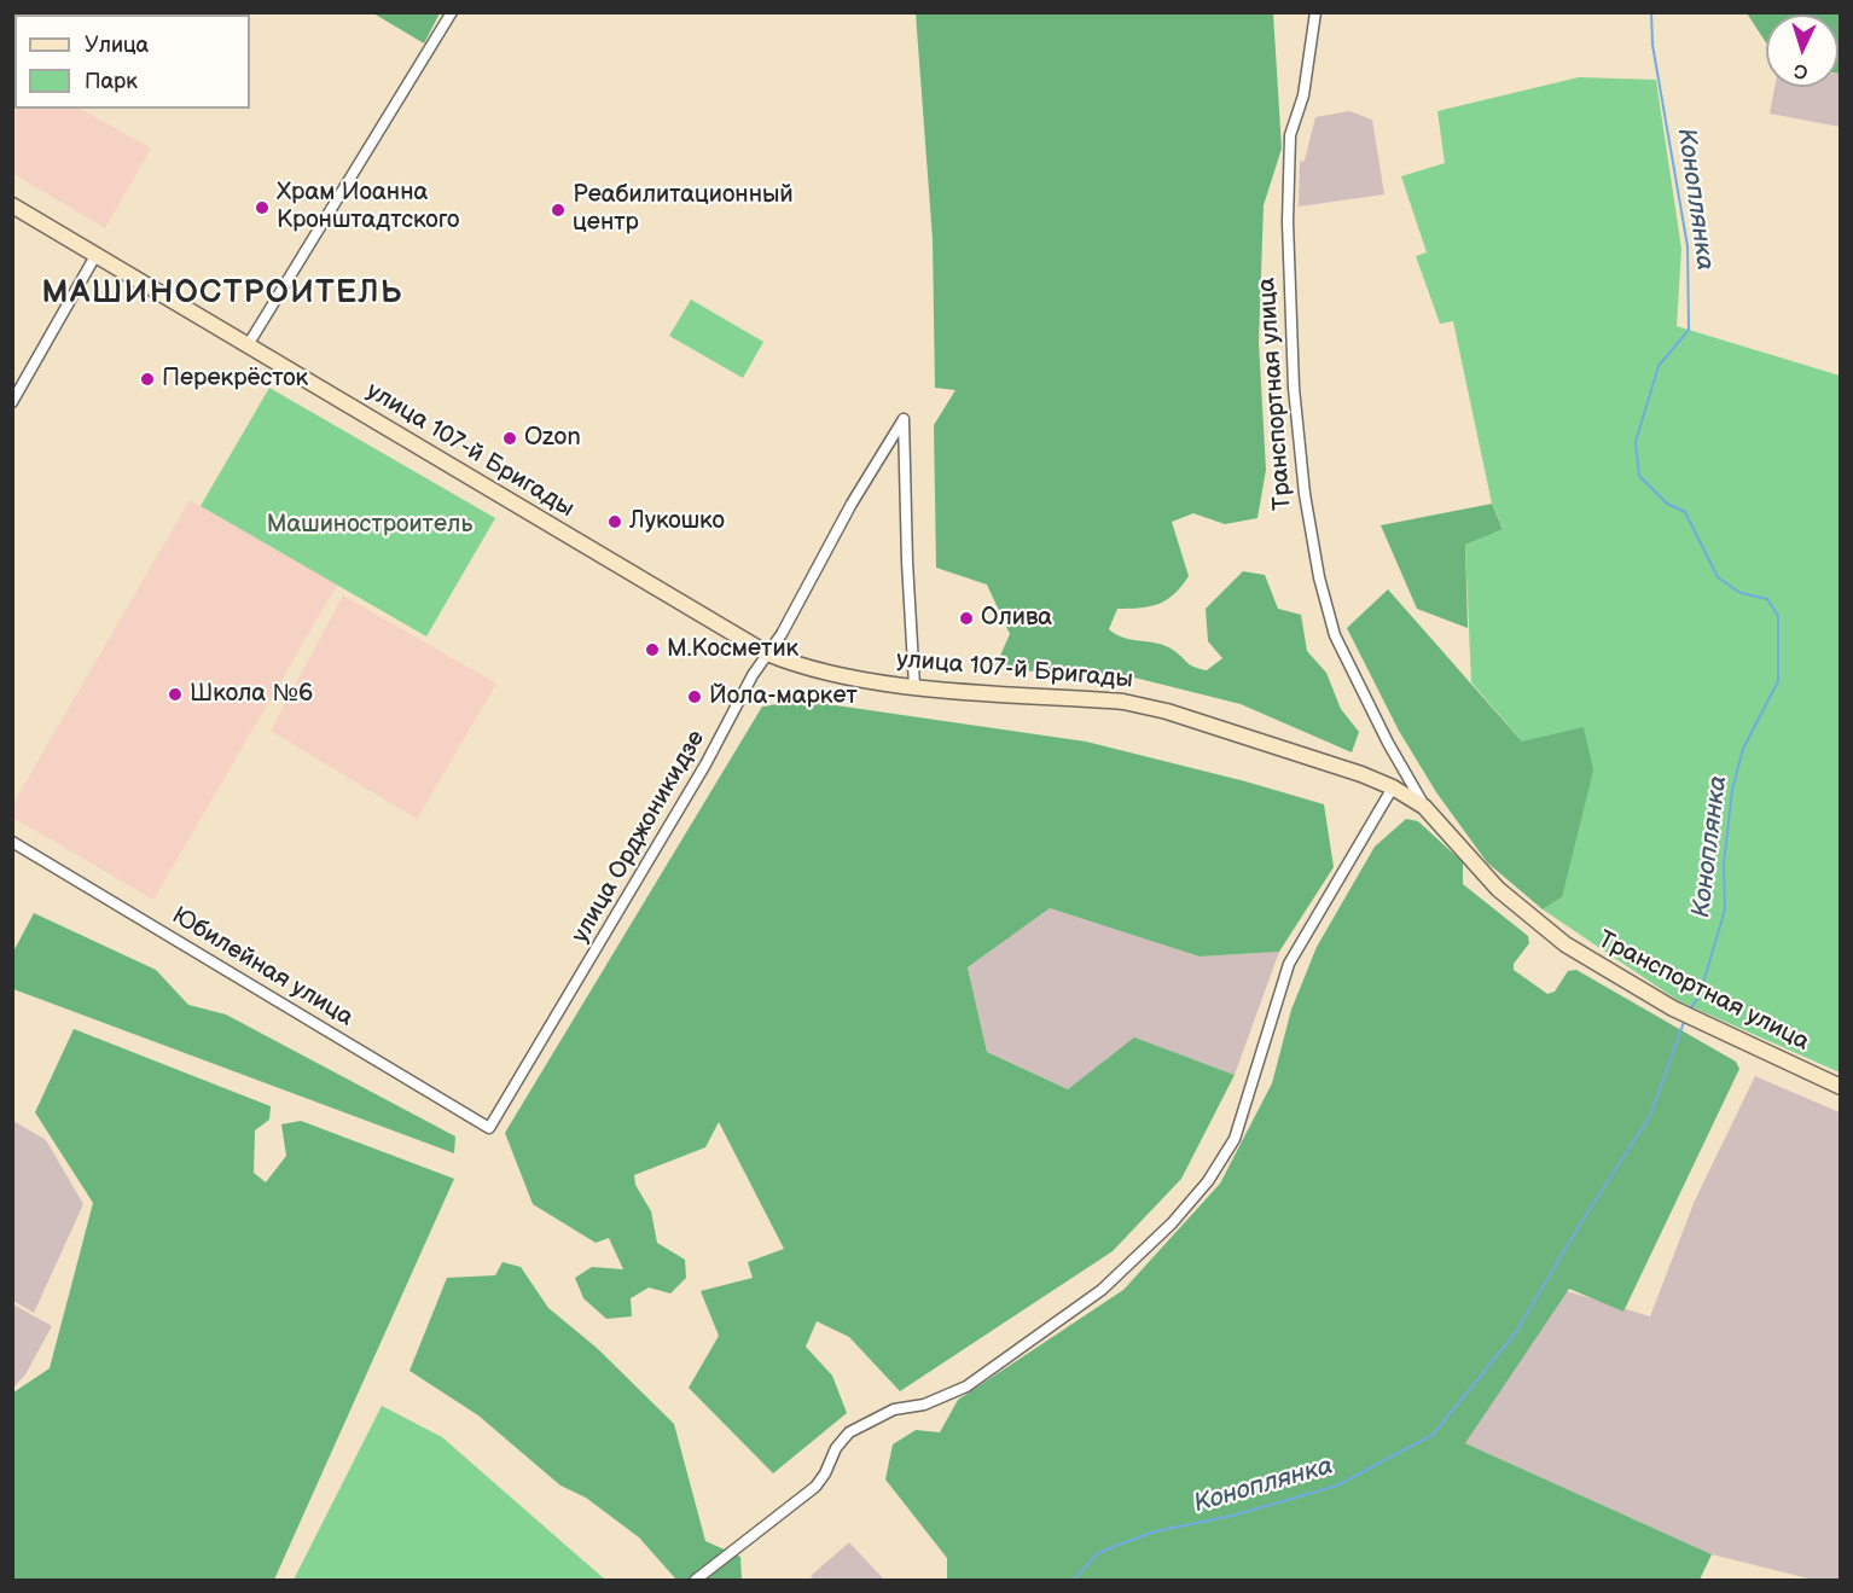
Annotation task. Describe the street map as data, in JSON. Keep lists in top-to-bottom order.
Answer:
{
  "streets": {
    "main road": ["Транспортная улица", "улица 107-й Бригады"],
    "street": ["улица Орджоникидзе", "Юбилейная улица"]
  },
  "crossings": [
    ["Транспортная улица", "улица 107-й Бригады"],
    ["улица 107-й Бригады", "улица Орджоникидзе"],
    ["улица Орджоникидзе", "Юбилейная улица"]
  ],
  "districts": ["МАШИНОСТРОИТЕЛЬ"],
  "water": ["Коноплянка"],
  "parks": ["Машиностроитель"],
  "places": [
    "Храм Иоанна Кронштадтского",
    "Реабилитационный центр",
    "Перекрёсток",
    "Ozon",
    "Лукошко",
    "Олива",
    "М.Косметик",
    "Школа №6",
    "Йола-маркет"
  ],
  "legend": ["Улица", "Парк"],
  "north": "bottom"
}
